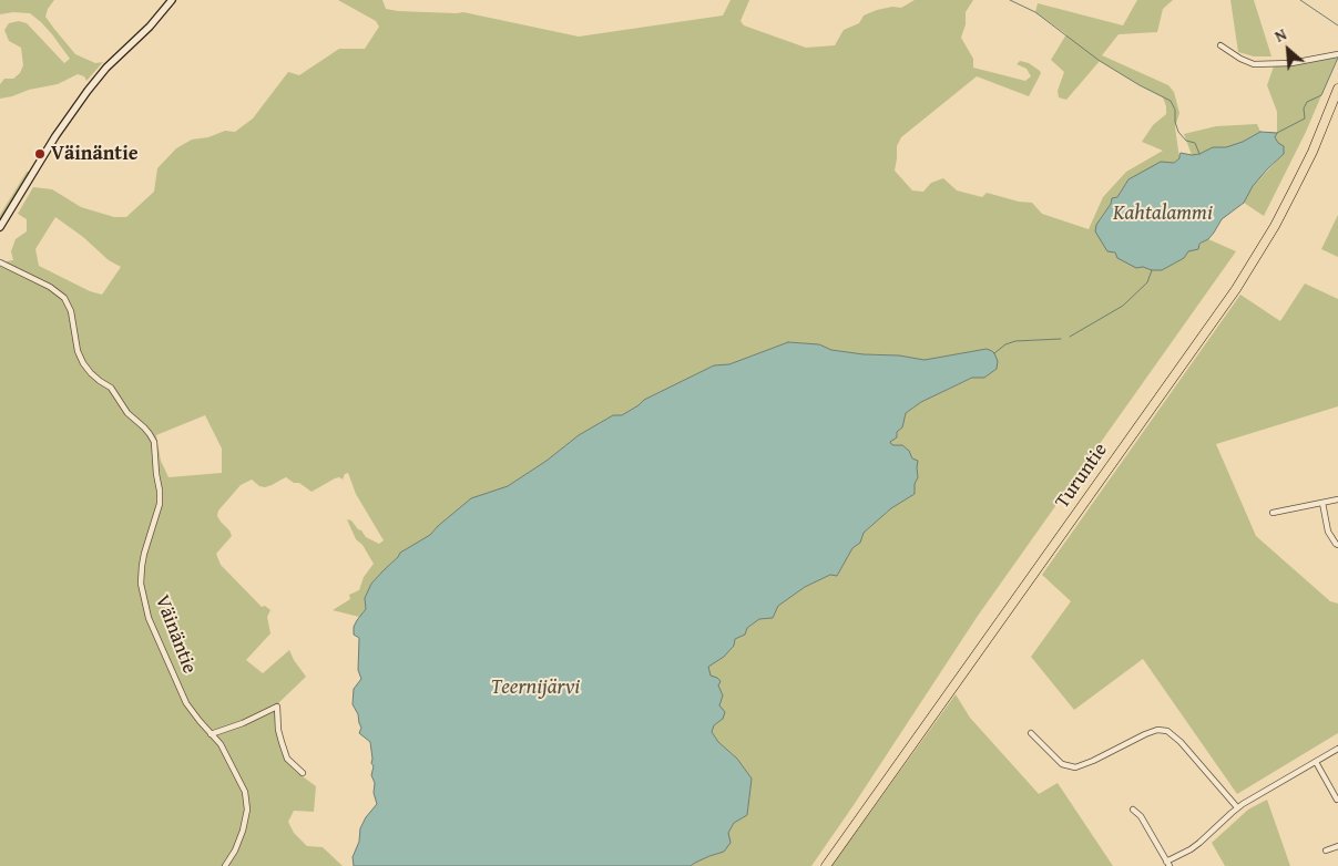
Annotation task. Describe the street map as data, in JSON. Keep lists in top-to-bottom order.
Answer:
{
  "streets": {
    "highway": ["Turuntie"],
    "street": ["Väinäntie"]
  },
  "water": ["Kahtalammi", "Teernijärvi"],
  "places": ["Väinäntie"],
  "north": "top left"
}
